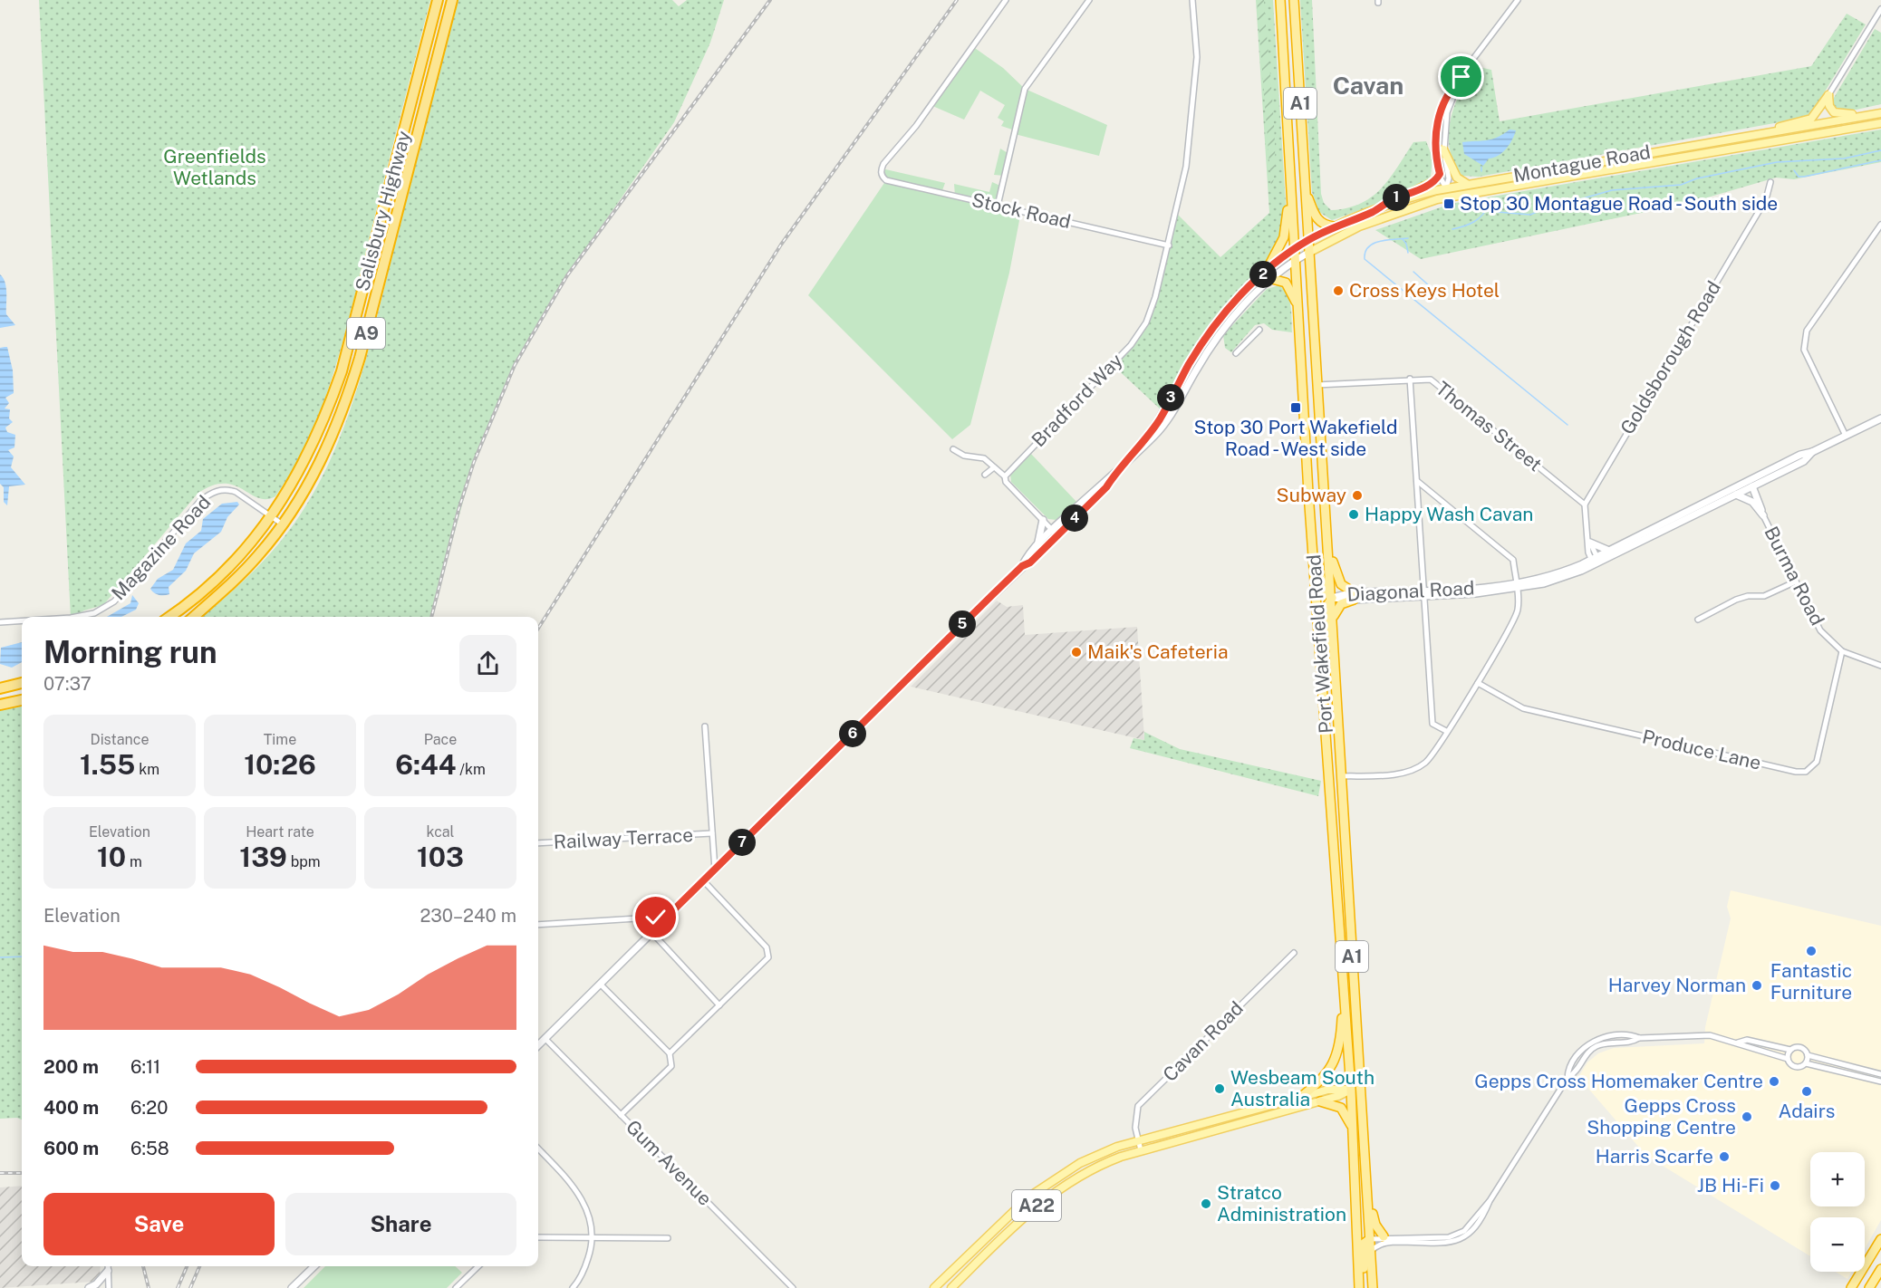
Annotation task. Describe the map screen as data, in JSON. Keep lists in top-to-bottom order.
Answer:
{
  "streets": {
    "highway": [
      "A1",
      "Salisbury Highway",
      "A9",
      "Port Wakefield Road"
    ],
    "main road": ["Montague Road", "A22"],
    "street": [
      "Stock Road",
      "Goldsborough Road",
      "Bradford Way",
      "Thomas Street",
      "Magazine Road",
      "Burma Road",
      "Diagonal Road",
      "Produce Lane",
      "Railway Terrace",
      "Cavan Road",
      "Gum Avenue"
    ]
  },
  "crossings": [
    ["Montague Road", "Port Wakefield Road"],
    ["Salisbury Highway", "Magazine Road"],
    ["Stock Road", "Bradford Way"],
    ["Goldsborough Road", "Thomas Street"],
    ["Thomas Street", "Port Wakefield Road"],
    ["Burma Road", "Produce Lane"],
    ["Diagonal Road", "Port Wakefield Road"],
    ["Port Wakefield Road", "A22"],
    ["Cavan Road", "A22"]
  ],
  "districts": ["Cavan"],
  "parks": ["Greenfields Wetlands"],
  "places": {
    "transit": ["Stop 30 Montague Road - South side", "Stop 30 Port Wakefield Road - West side"],
    "other": [
      "Cross Keys Hotel",
      "Subway",
      "Happy Wash Cavan",
      "Maik's Cafeteria",
      "Fantastic Furniture",
      "Harvey Norman",
      "Gepps Cross Homemaker Centre",
      "Wesbeam South Australia",
      "Adairs",
      "Gepps Cross Shopping Centre",
      "Harris Scarfe",
      "JB Hi-Fi",
      "Stratco Administration"
    ]
  },
  "page": {
    "pins": [
      "1",
      "2",
      "3",
      "4",
      "5",
      "6",
      "7"
    ],
    "heading": ["Morning run", "07:37"],
    "stats": [
      ["Distance", "1.55 km"],
      ["Time", "10:26"],
      ["Pace", "6:44 /km"],
      ["Elevation", "10 m"],
      ["Heart rate", "139 bpm"],
      ["kcal", "103"]
    ],
    "chart": ["Elevation", "230–240 m"],
    "list": [
      {
        "name": "200 m",
        "note": "6:11"
      },
      {
        "name": "400 m",
        "note": "6:20"
      },
      {
        "name": "600 m",
        "note": "6:58"
      }
    ],
    "map_buttons": ["+", "−"],
    "buttons": ["Save", "Share"]
  }
}
